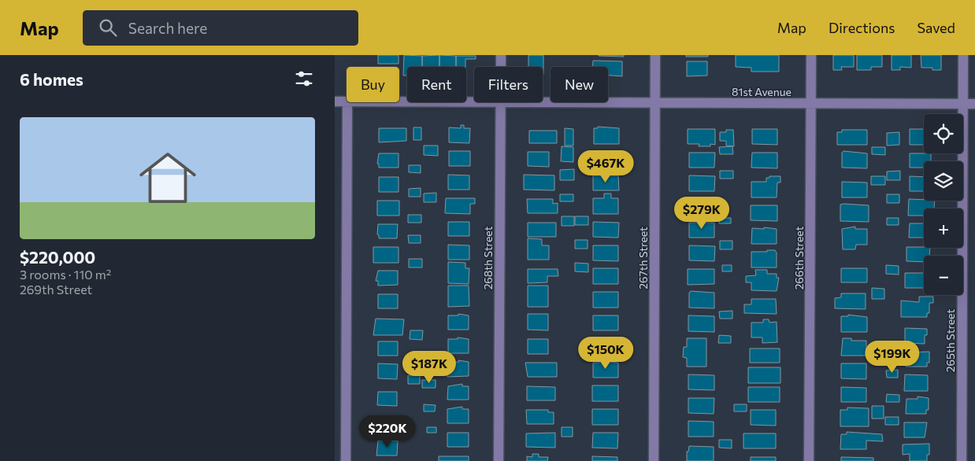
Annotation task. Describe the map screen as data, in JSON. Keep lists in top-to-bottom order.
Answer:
{
  "streets": {
    "street": [
      "81st Avenue",
      "268th Street",
      "267th Street",
      "266th Street",
      "265th Street"
    ]
  },
  "crossings": [
    ["81st Avenue", "268th Street"],
    ["81st Avenue", "267th Street"],
    ["81st Avenue", "266th Street"],
    ["81st Avenue", "265th Street"]
  ],
  "page": {
    "header": "Map",
    "search": "Search here",
    "nav": ["Map", "Directions", "Saved"],
    "heading": "6 homes",
    "chip": [
      "Buy",
      "Rent",
      "Filters",
      "New"
    ],
    "list": [
      {
        "name": "$220,000",
        "note": "3 rooms · 110 m² · 269th Street"
      }
    ],
    "map_buttons": ["+", "−"],
    "price": [
      "$467K",
      "$279K",
      "$150K",
      "$199K",
      "$187K",
      "$220K"
    ]
  }
}
